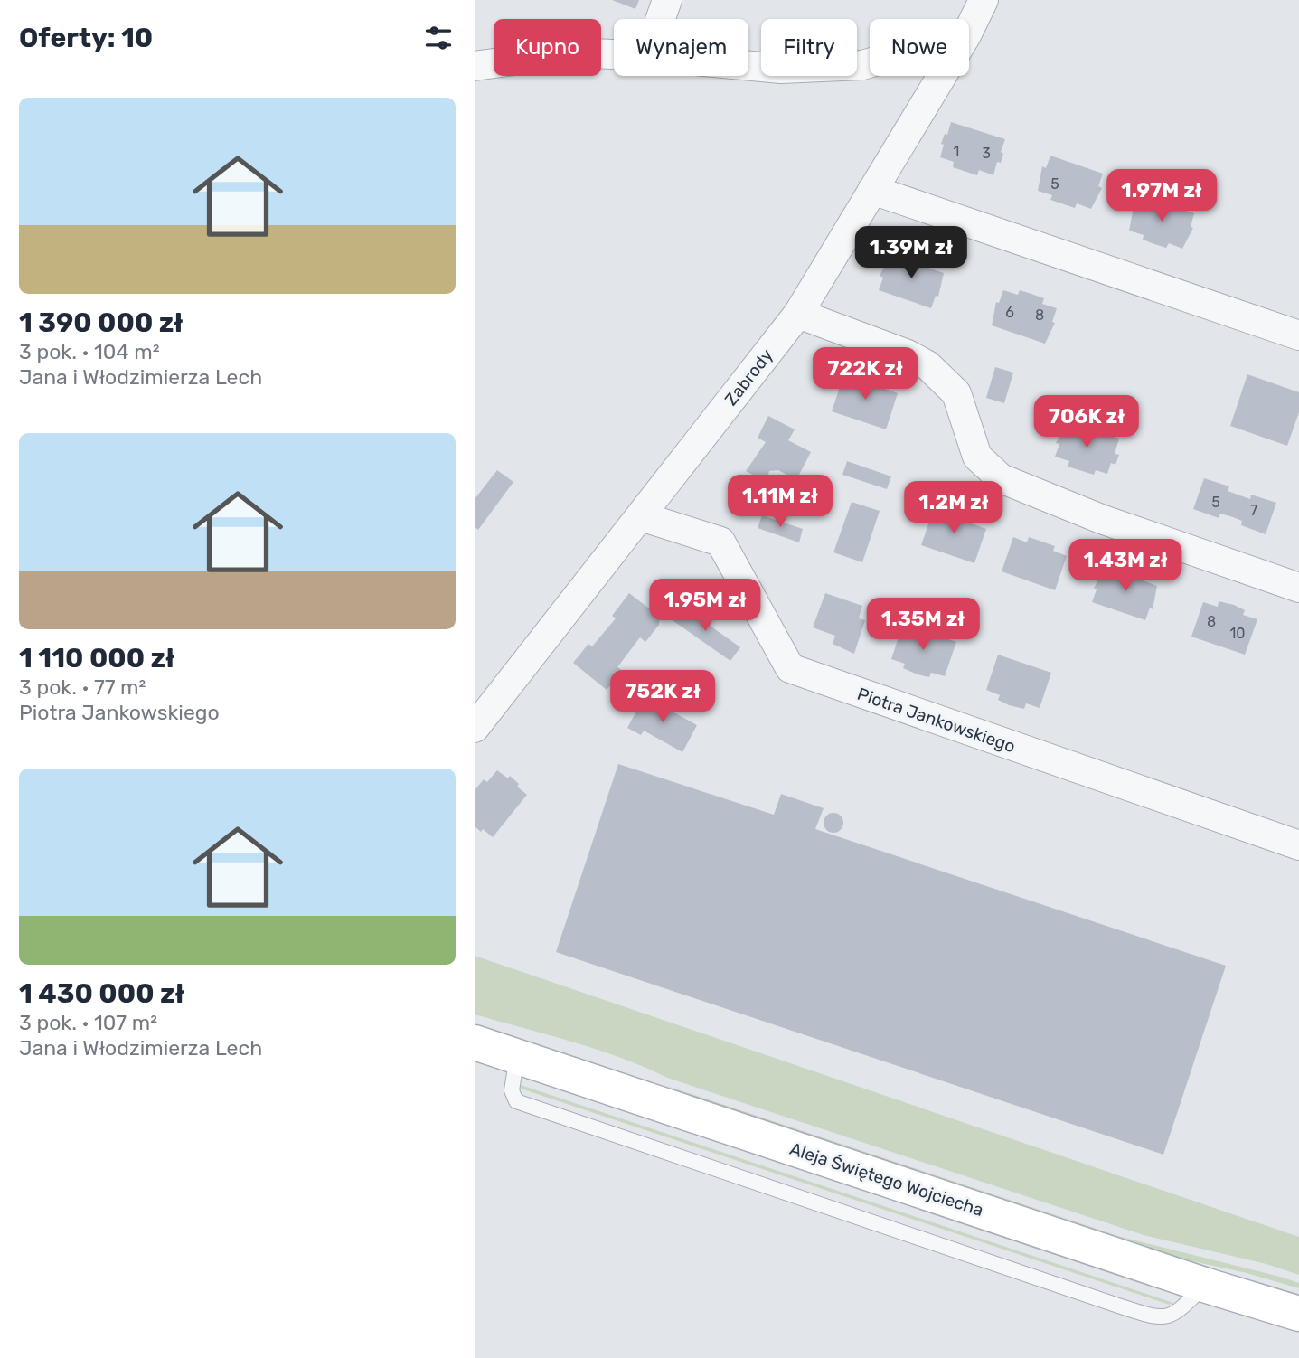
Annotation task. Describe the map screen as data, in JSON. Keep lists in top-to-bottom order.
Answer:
{
  "streets": {
    "street": ["Zabrody", "Piotra Jankowskiego", "Aleja Świętego Wojciecha"]
  },
  "crossings": [
    ["Zabrody", "Piotra Jankowskiego"]
  ],
  "house_numbers": [
    "1",
    "3",
    "5",
    "6",
    "8",
    "5",
    "7",
    "8",
    "10"
  ],
  "page": {
    "heading": "Oferty: 10",
    "chip": [
      "Kupno",
      "Wynajem",
      "Filtry",
      "Nowe"
    ],
    "list": [
      {
        "name": "1 390 000 zł",
        "note": "3 pok. · 104 m² · Jana i Włodzimierza Lech"
      },
      {
        "name": "1 110 000 zł",
        "note": "3 pok. · 77 m² · Piotra Jankowskiego"
      },
      {
        "name": "1 430 000 zł",
        "note": "3 pok. · 107 m² · Jana i Włodzimierza Lech"
      }
    ],
    "price": [
      "1.97M zł",
      "1.39M zł",
      "722K zł",
      "706K zł",
      "1.11M zł",
      "1.2M zł",
      "1.43M zł",
      "1.95M zł",
      "1.35M zł",
      "752K zł"
    ]
  }
}
